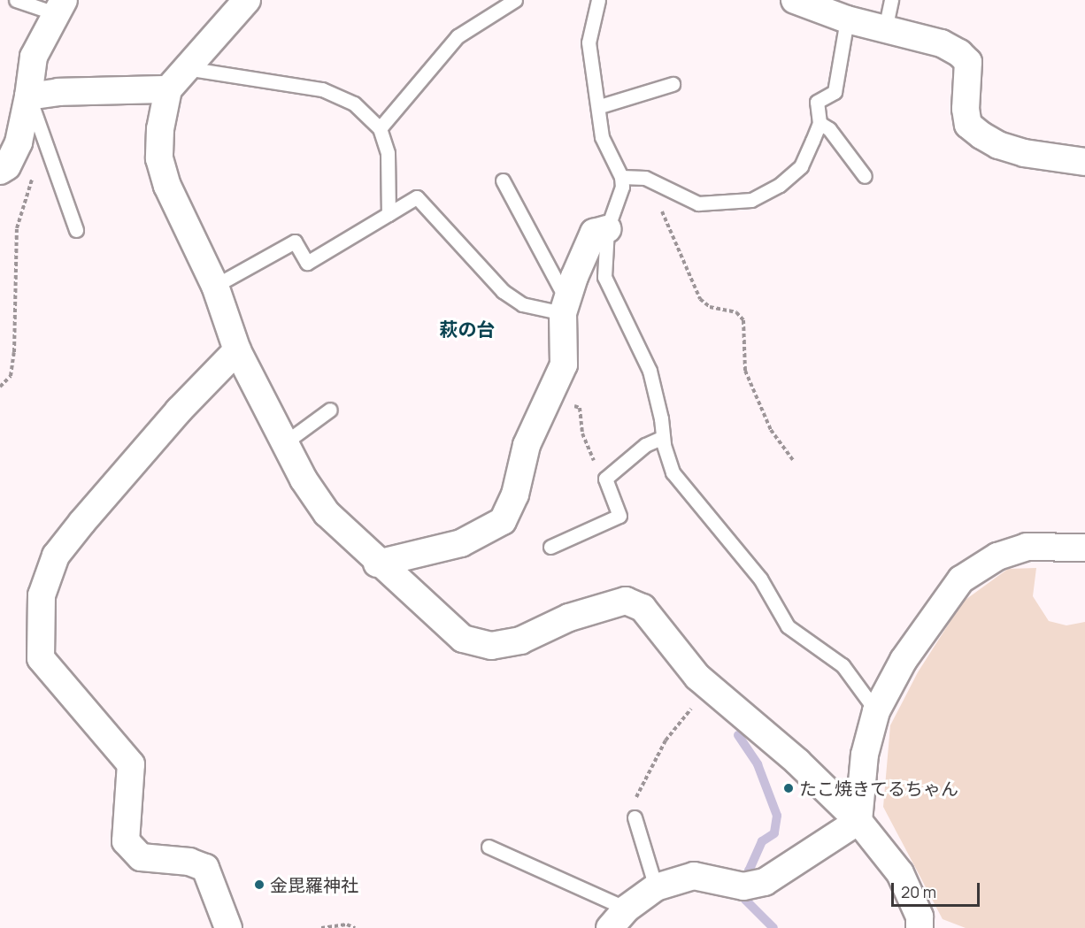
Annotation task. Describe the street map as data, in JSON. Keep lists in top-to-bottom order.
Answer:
{
  "districts": ["萩の台"],
  "places": ["たこ焼きてるちゃん", "金毘羅神社"],
  "scale_bar": "20 m"
}
